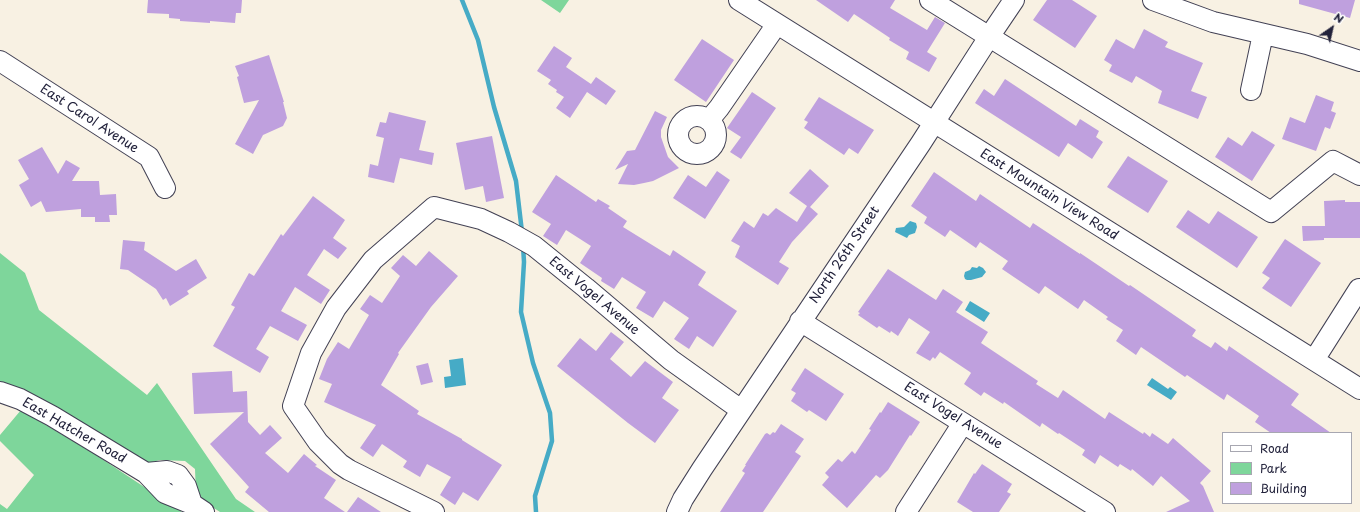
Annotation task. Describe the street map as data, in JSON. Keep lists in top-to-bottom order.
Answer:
{
  "streets": {
    "street": [
      "East Carol Avenue",
      "East Mountain View Road",
      "North 26th Street",
      "East Vogel Avenue",
      "East Hatcher Road"
    ]
  },
  "crossings": [
    ["East Mountain View Road", "North 26th Street"],
    ["North 26th Street", "East Vogel Avenue"]
  ],
  "legend": ["Road", "Park", "Building"],
  "north": "top right"
}
